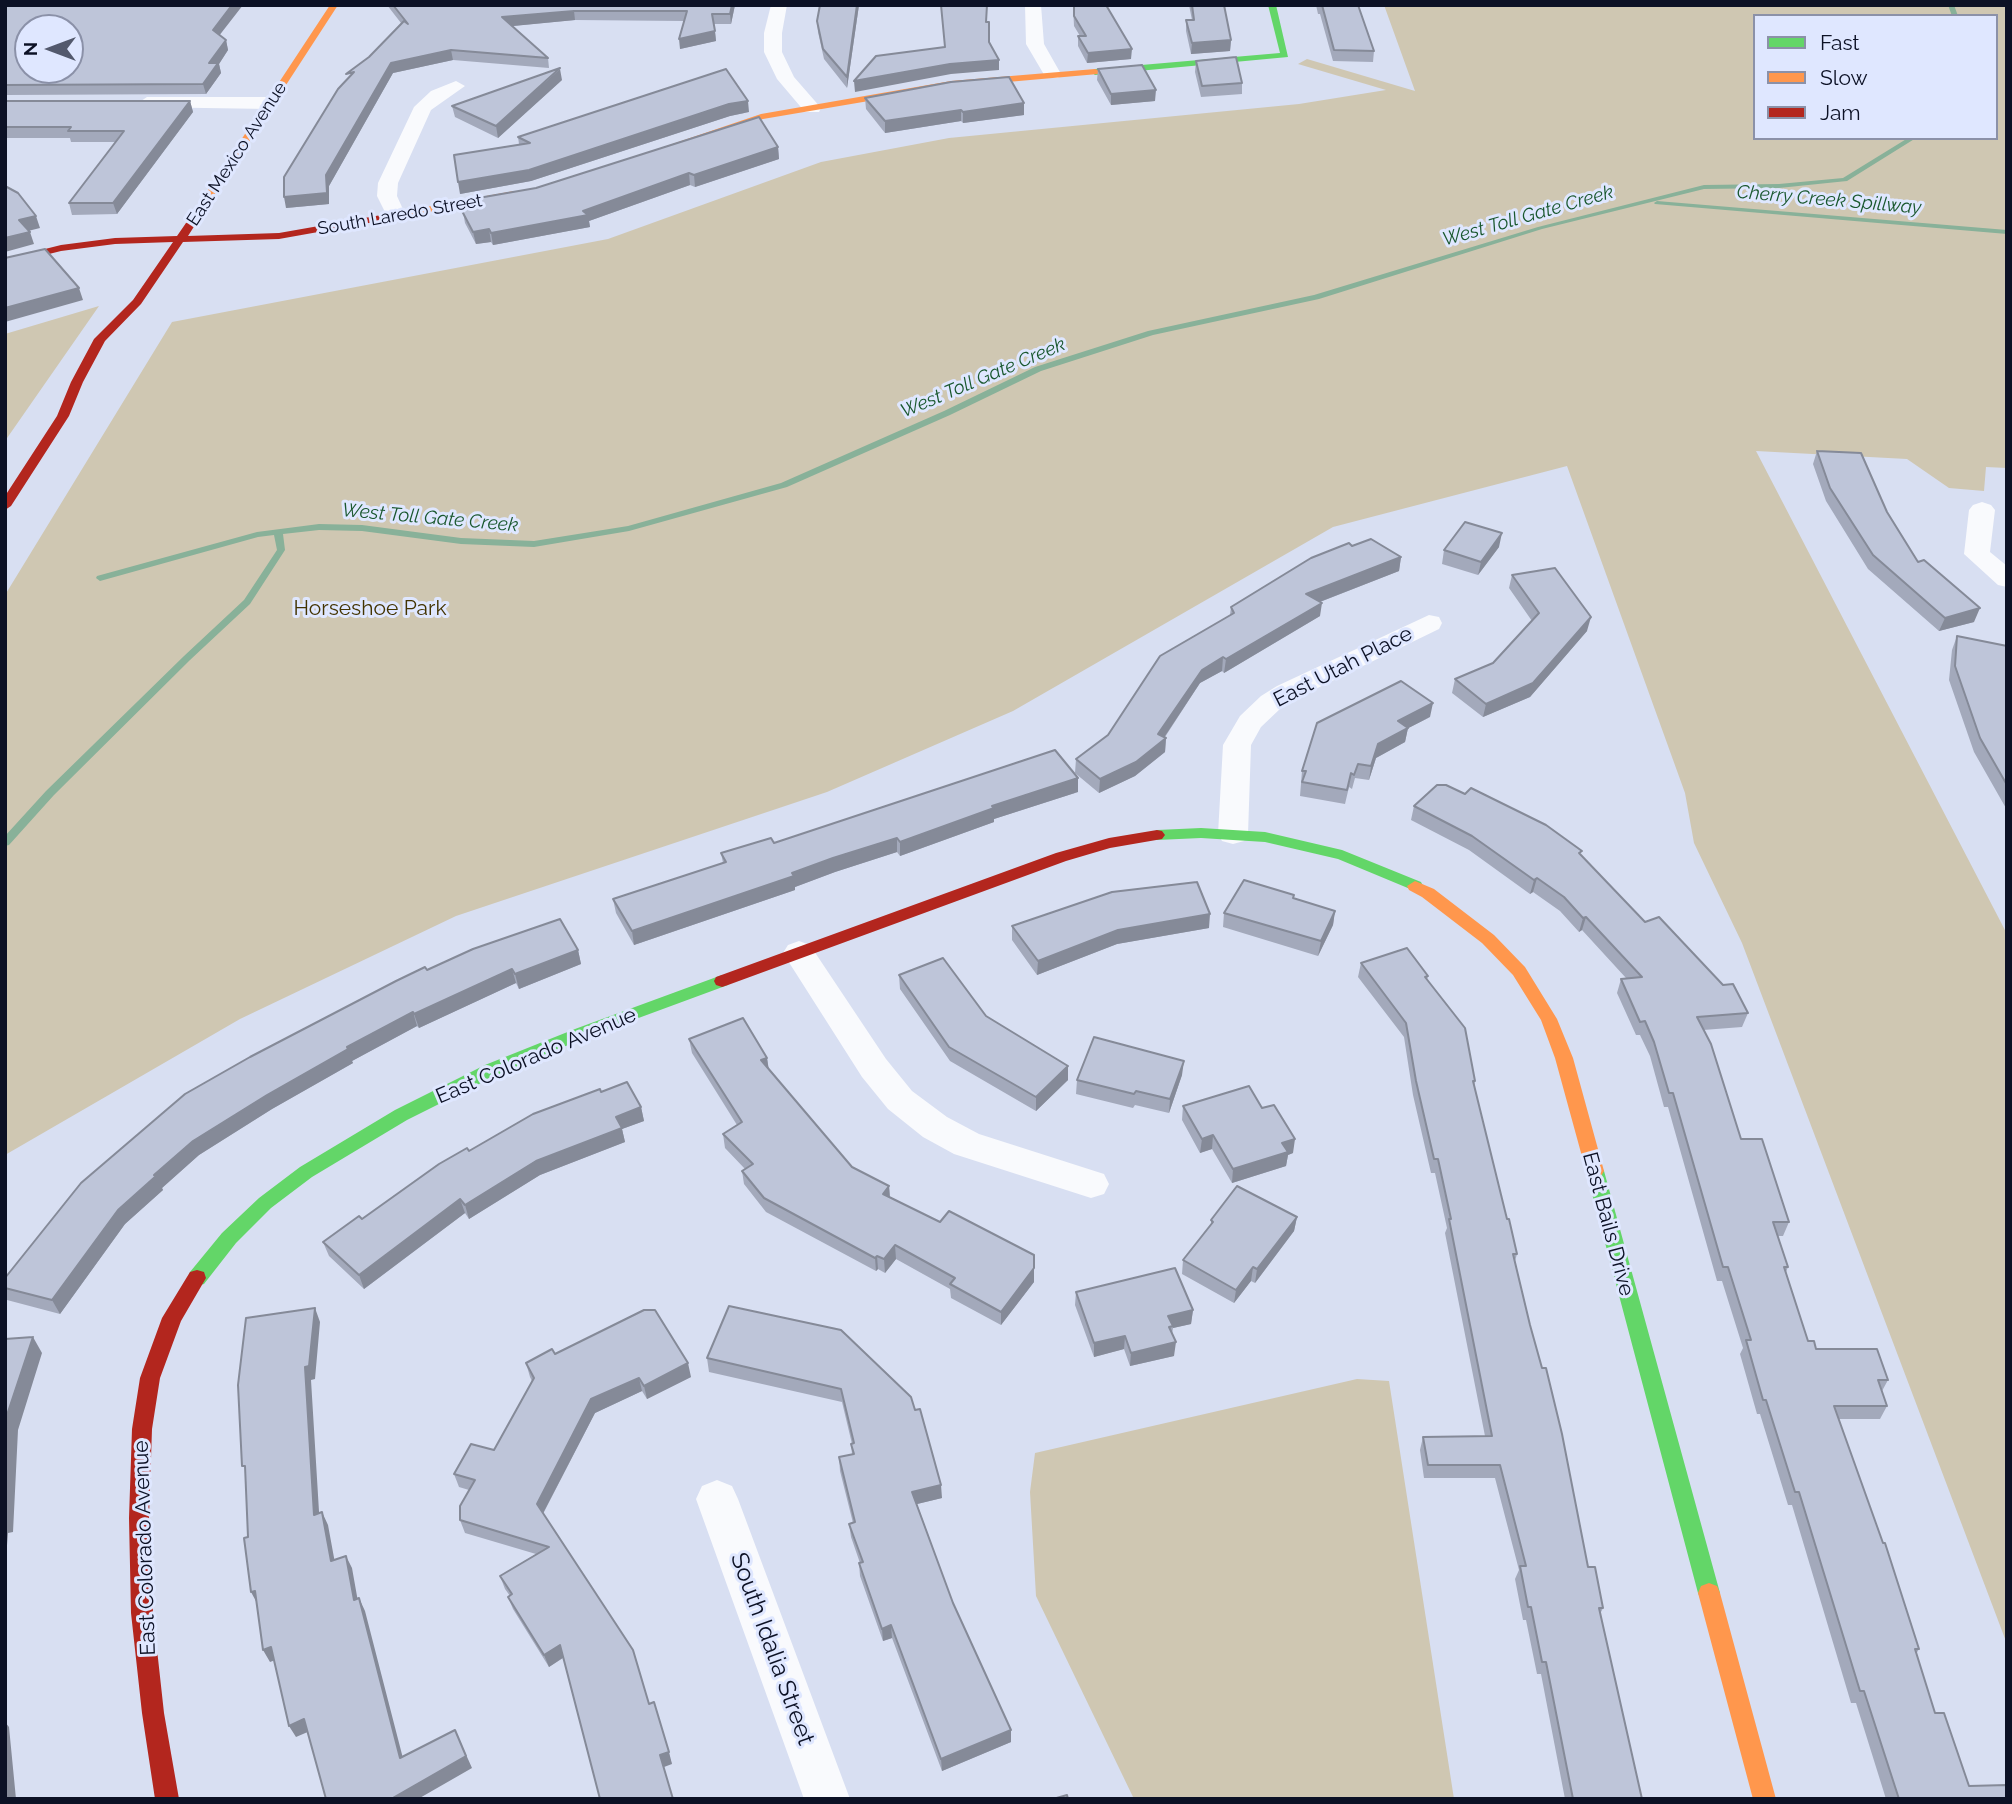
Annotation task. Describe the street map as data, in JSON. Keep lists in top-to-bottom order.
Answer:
{
  "streets": {
    "street": [
      "East Mexico Avenue",
      "South Laredo Street",
      "East Utah Place",
      "East Colorado Avenue",
      "East Bails Drive",
      "South Idalia Street"
    ]
  },
  "crossings": [
    ["East Mexico Avenue", "South Laredo Street"],
    ["East Utah Place", "East Colorado Avenue"],
    ["East Utah Place", "East Bails Drive"],
    ["East Colorado Avenue", "East Bails Drive"]
  ],
  "water": ["Cherry Creek Spillway", "West Toll Gate Creek"],
  "parks": ["Horseshoe Park"],
  "legend": ["Fast", "Slow", "Jam"],
  "north": "left"
}
